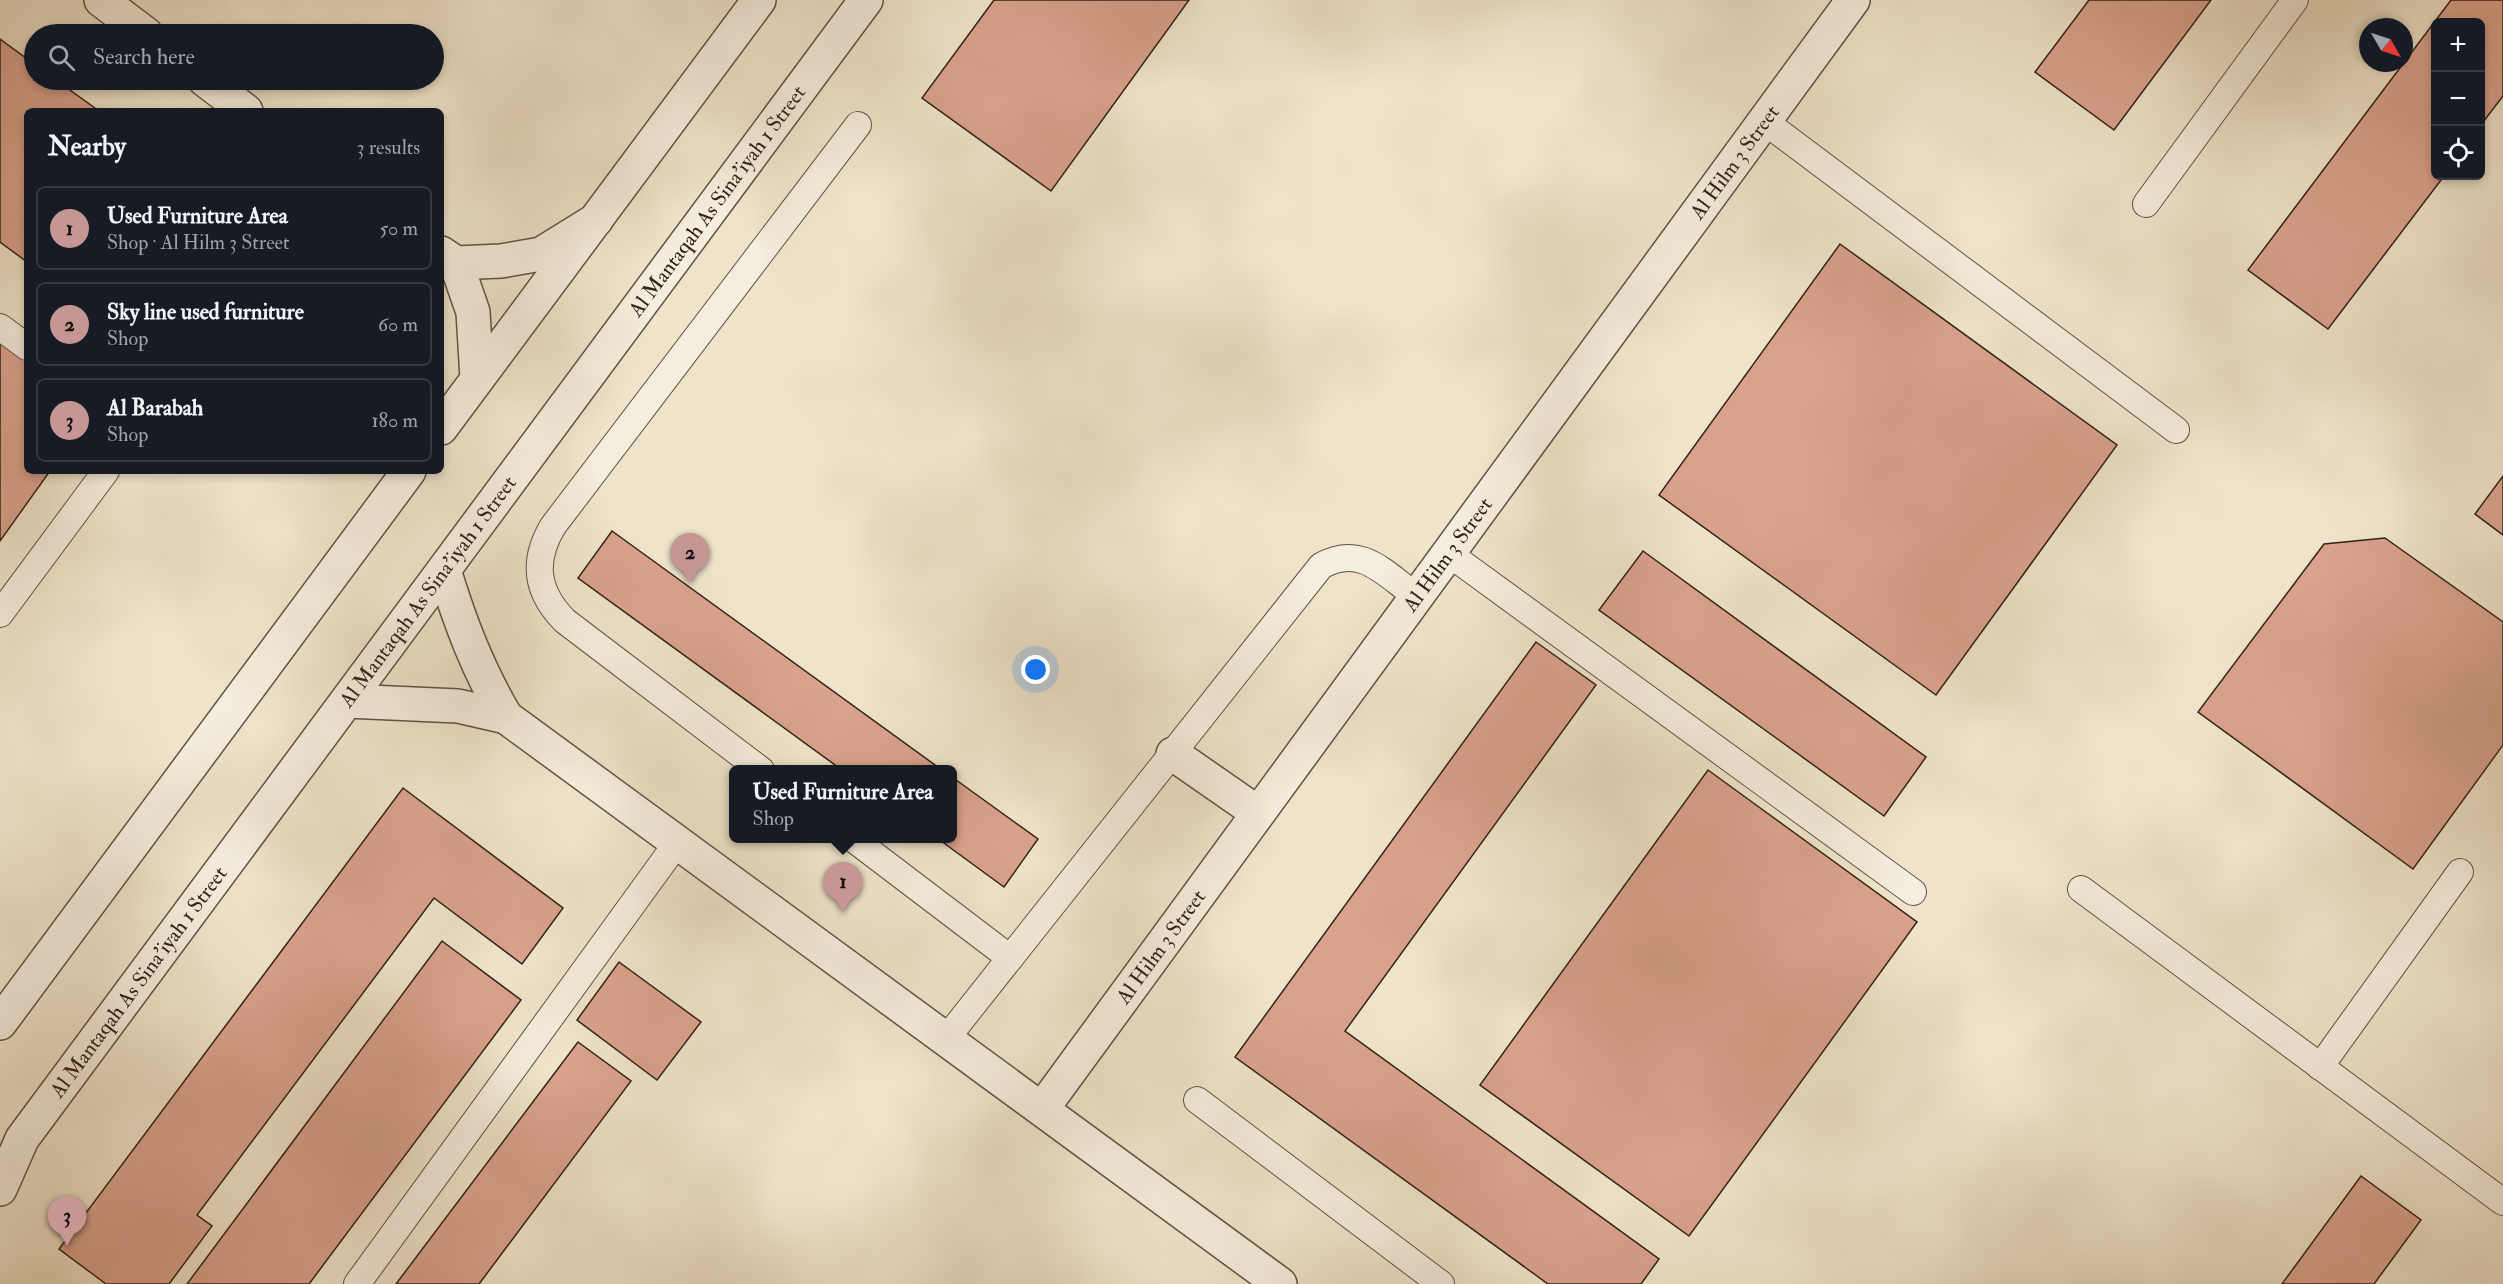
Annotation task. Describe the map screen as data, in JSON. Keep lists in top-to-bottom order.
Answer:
{
  "streets": {
    "street": ["Al Hilm 3 Street", "Al Mantaqah As Sina'iyah 1 Street"]
  },
  "north": "bottom right",
  "page": {
    "map_buttons": ["+", "−"],
    "search": "Search here",
    "heading": ["Nearby", "3 results"],
    "list": [
      {
        "mark": "1",
        "name": "Used Furniture Area",
        "note": "Shop · Al Hilm 3 Street",
        "value": "50 m"
      },
      {
        "mark": "2",
        "name": "Sky line used furniture",
        "note": "Shop",
        "value": "60 m"
      },
      {
        "mark": "3",
        "name": "Al Barabah",
        "note": "Shop",
        "value": "180 m"
      }
    ],
    "pins": ["2", "1", "3"],
    "popup": ["Used Furniture Area", "Shop"]
  }
}
